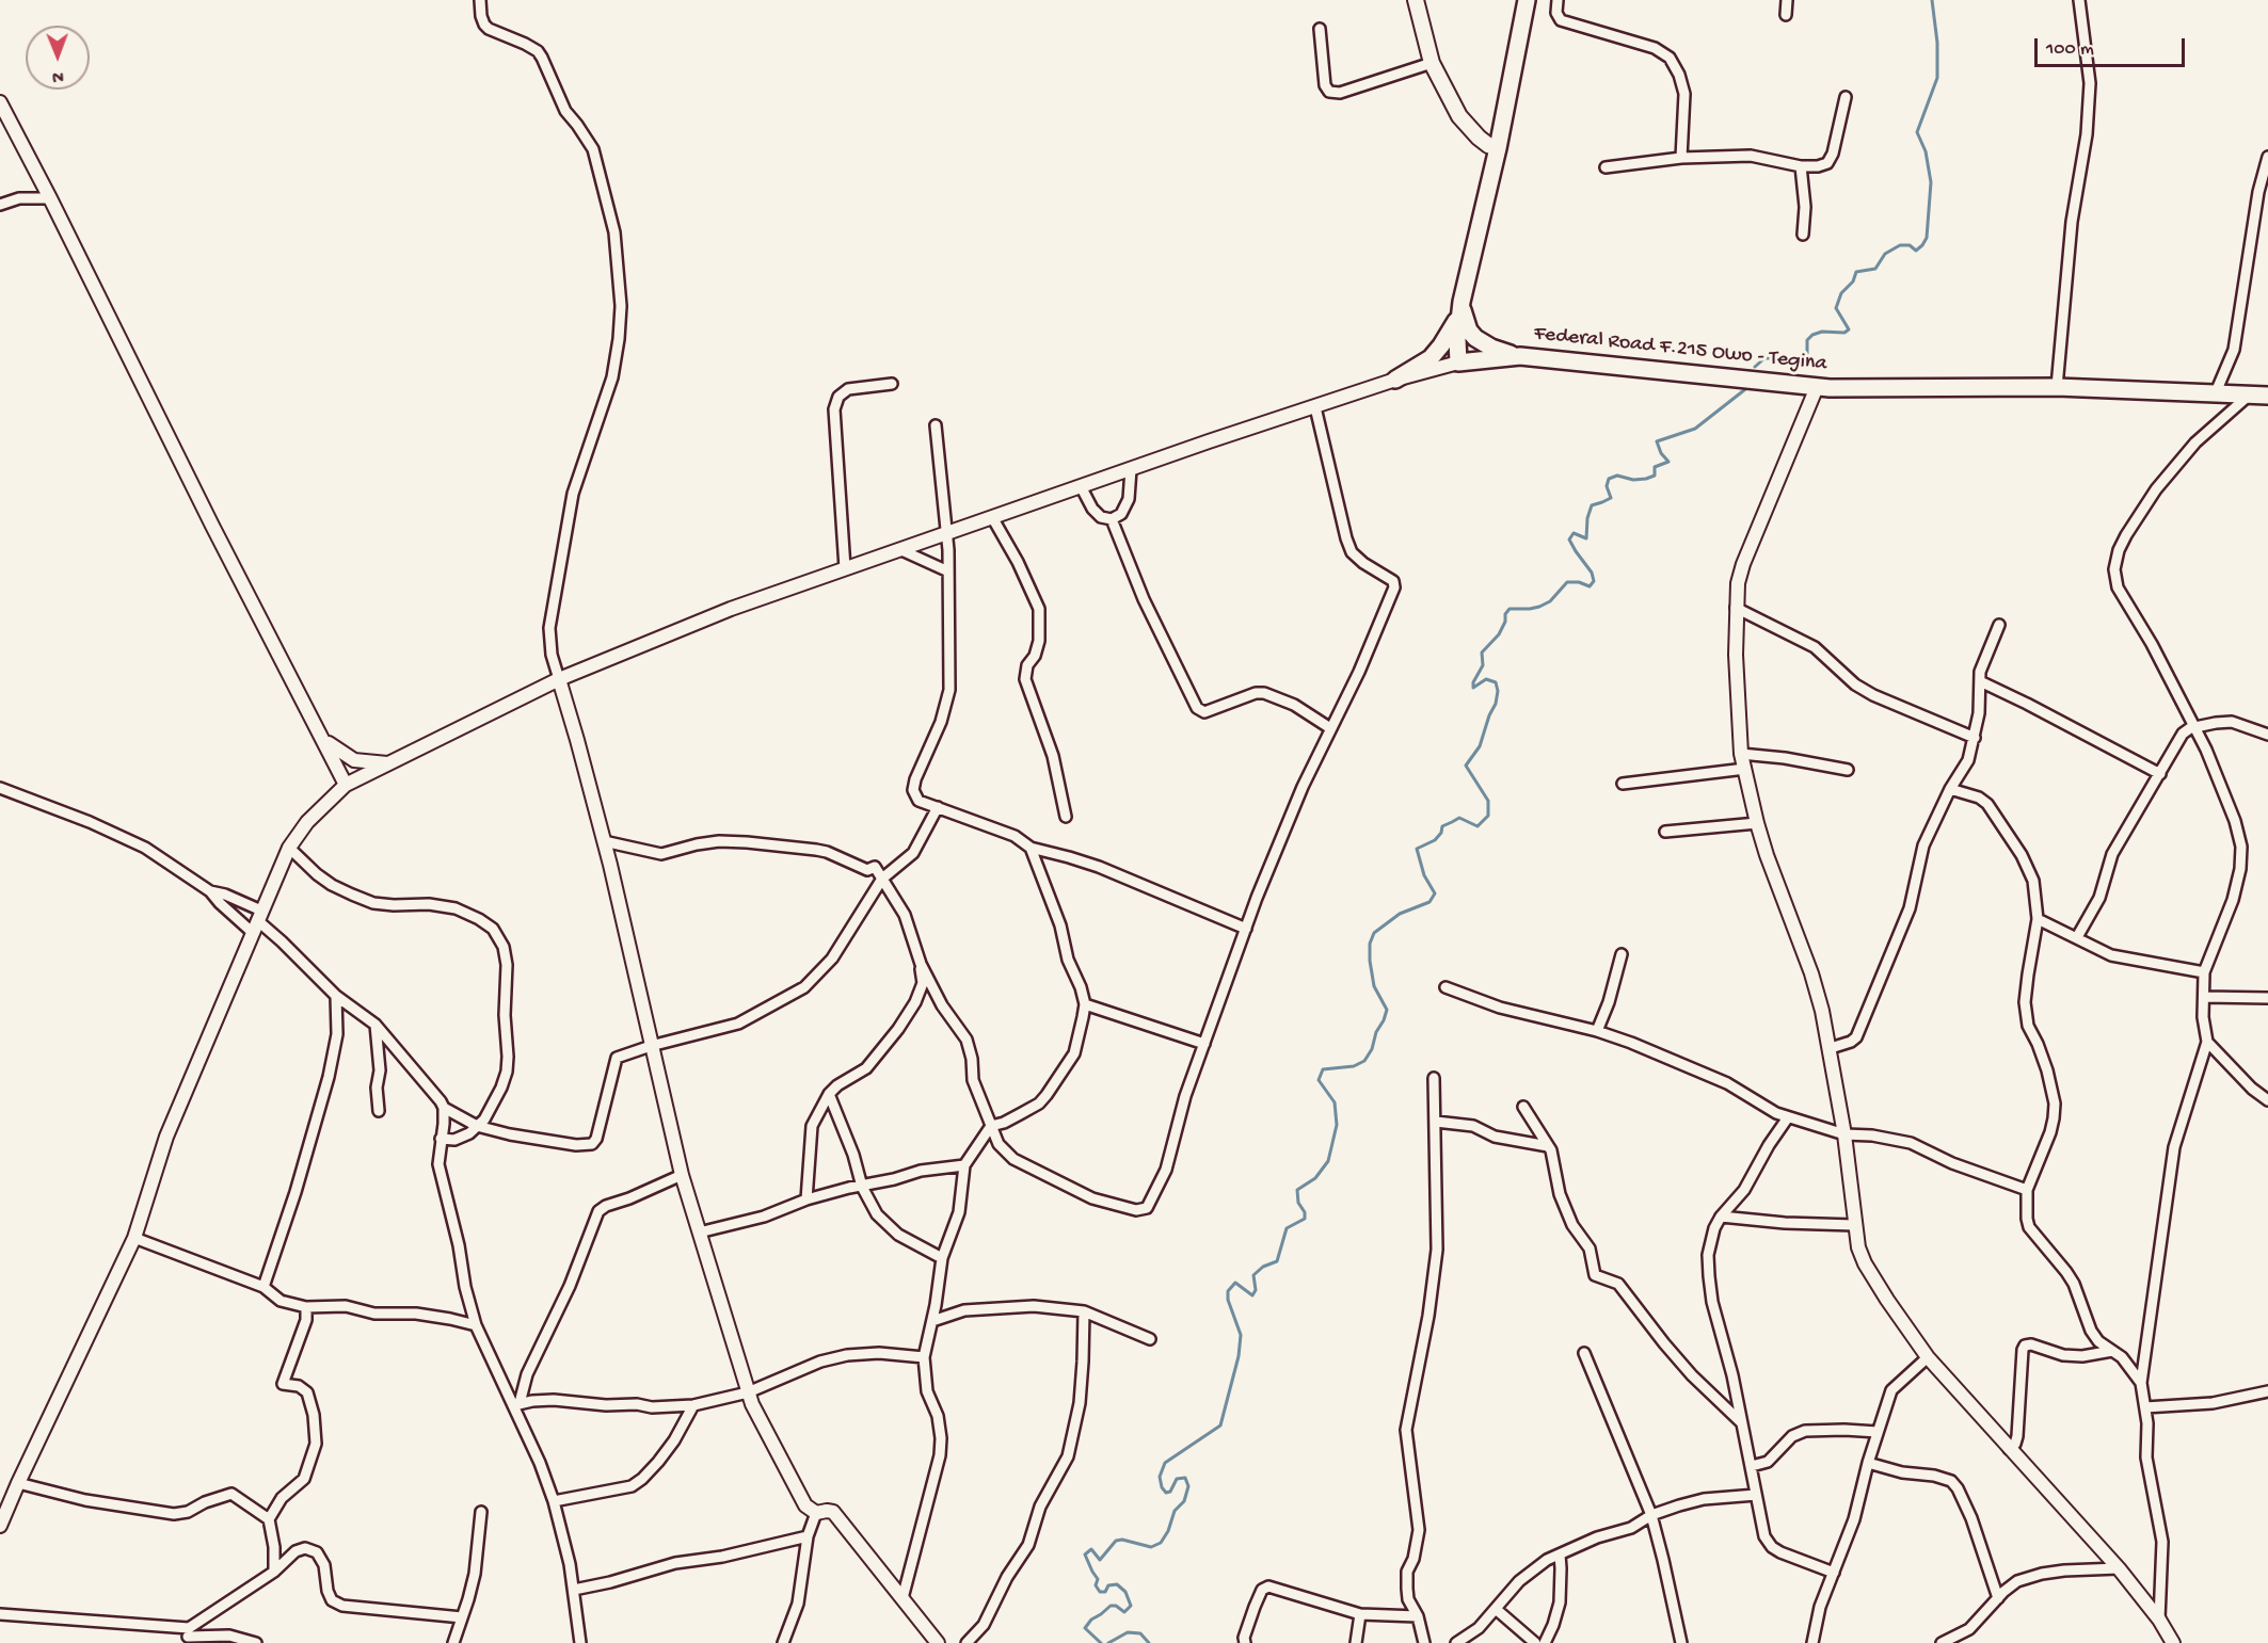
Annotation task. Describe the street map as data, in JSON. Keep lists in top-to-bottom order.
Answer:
{
  "streets": {
    "main road": ["Federal Road F.215 Owo - Tegina"]
  },
  "scale_bar": "100 m",
  "north": "bottom"
}
